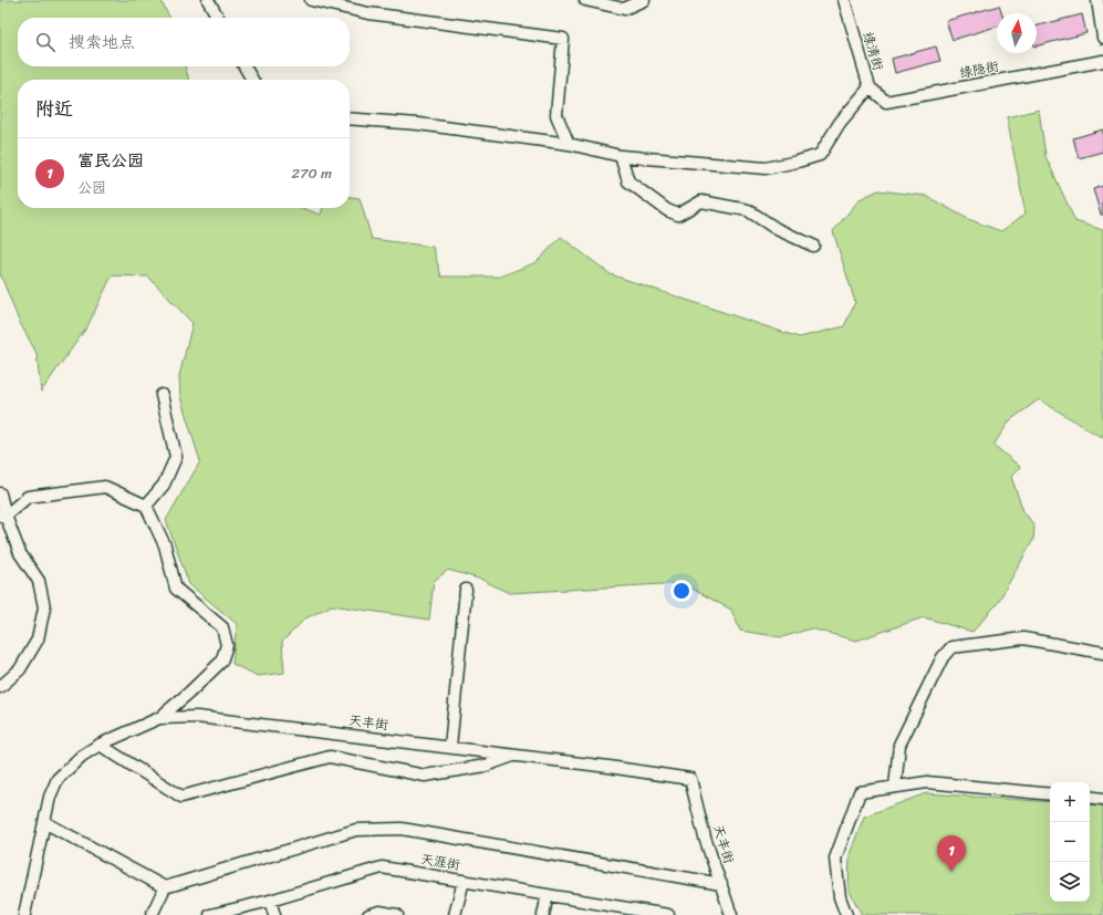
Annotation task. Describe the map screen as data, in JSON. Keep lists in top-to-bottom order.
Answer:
{
  "streets": {
    "street": [
      "绿清街",
      "绿隐街",
      "天丰街",
      "天涯街"
    ]
  },
  "crossings": [
    ["绿清街", "绿隐街"]
  ],
  "north": "top",
  "page": {
    "search": "搜索地点",
    "heading": "附近",
    "list": [
      {
        "mark": "1",
        "name": "富民公园",
        "note": "公园",
        "value": "270 m"
      }
    ],
    "map_buttons": ["+", "−"],
    "pins": "1"
  }
}
